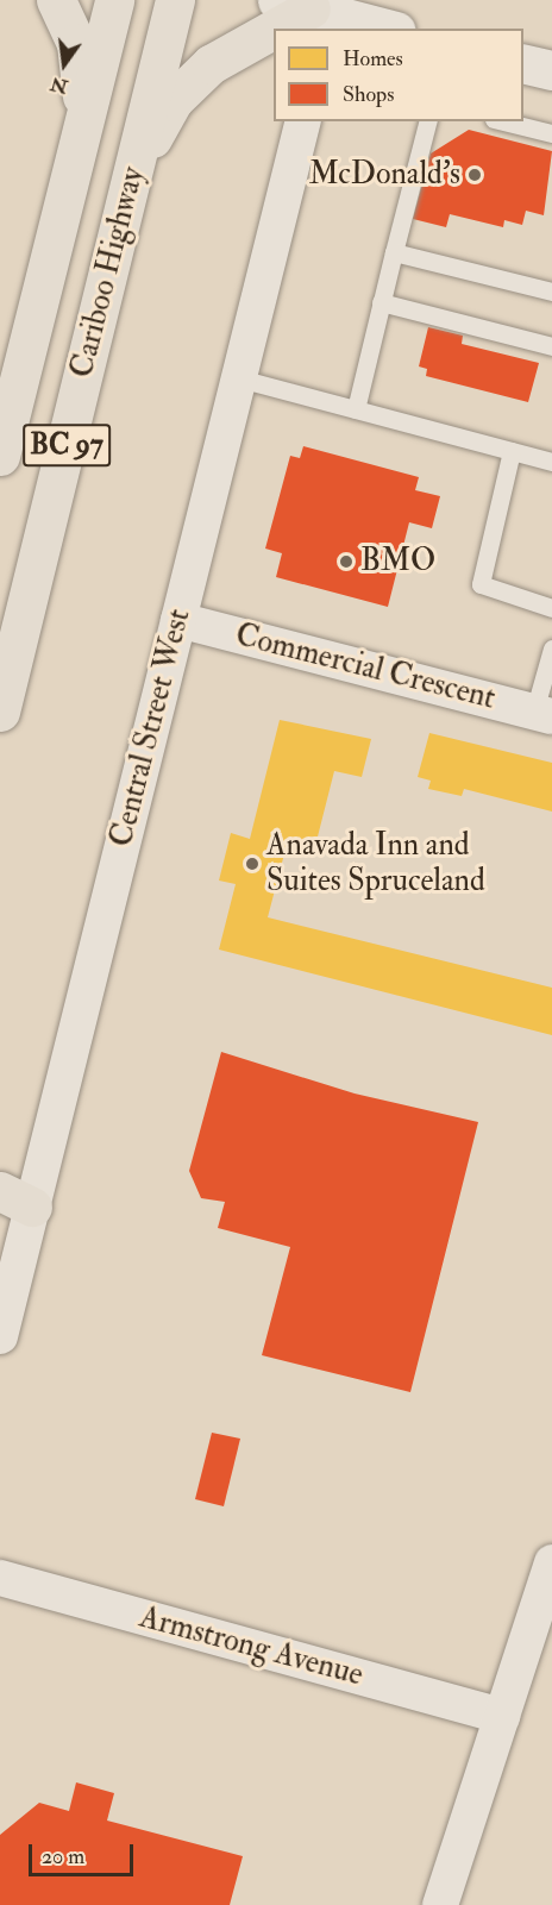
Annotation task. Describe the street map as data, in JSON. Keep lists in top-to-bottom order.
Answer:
{
  "streets": {
    "highway": ["Cariboo Highway", "BC 97"],
    "street": ["Commercial Crescent", "Central Street West", "Armstrong Avenue"]
  },
  "crossings": [
    ["Commercial Crescent", "Central Street West"]
  ],
  "places": ["McDonald's", "BMO", "Anavada Inn and Suites Spruceland"],
  "legend": ["Homes", "Shops"],
  "scale_bar": "20 m",
  "north": "bottom"
}
